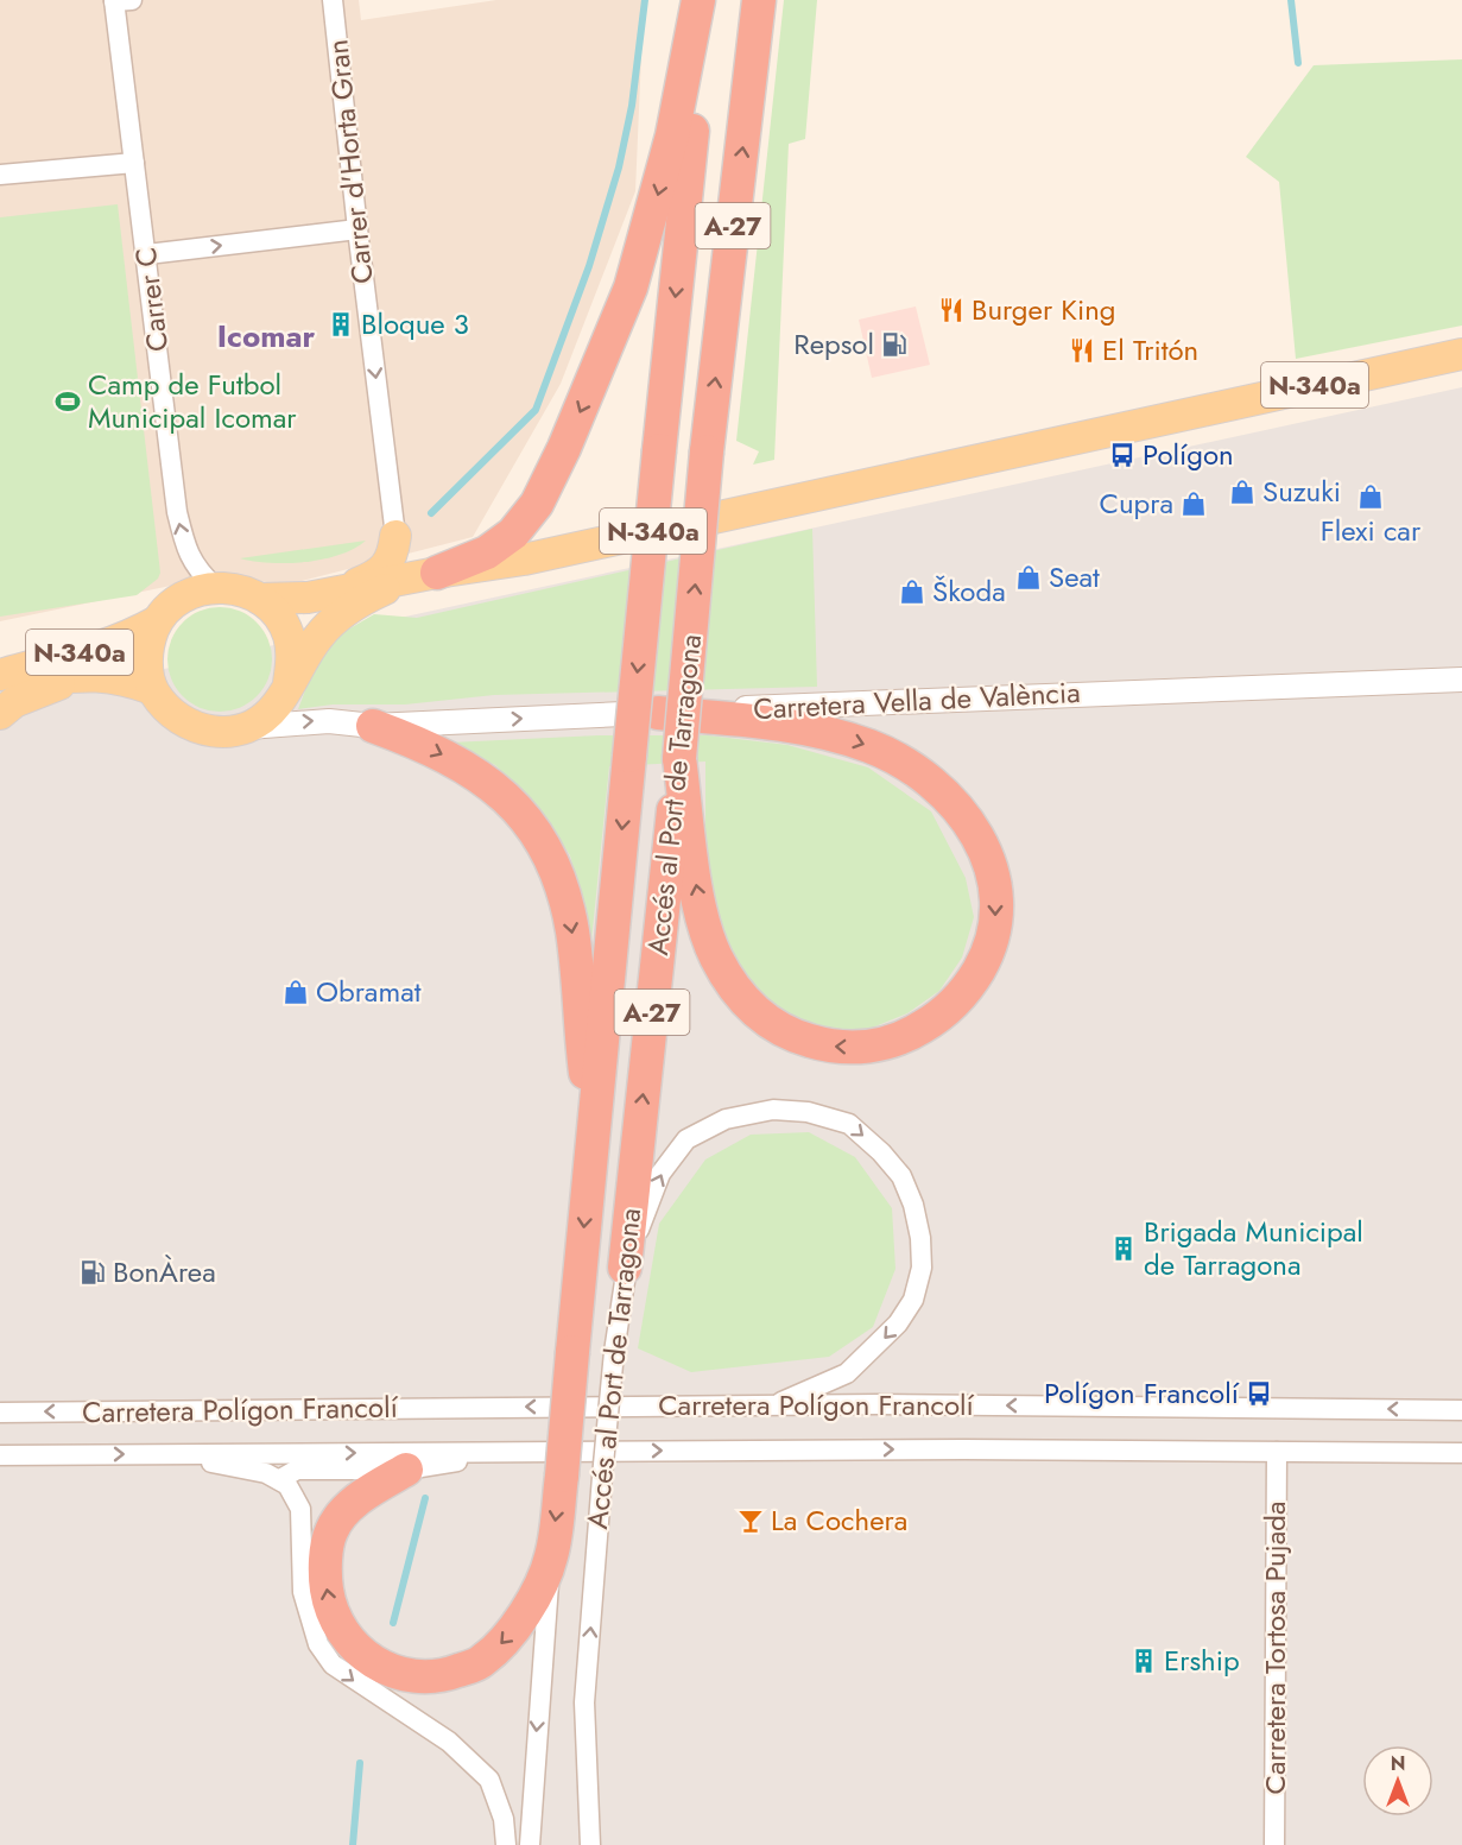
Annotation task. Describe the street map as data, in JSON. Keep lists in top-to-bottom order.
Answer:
{
  "streets": {
    "highway": ["A-27", "Accés al Port de Tarragona"],
    "main road": ["N-340a"],
    "street": [
      "Carrer d'Horta Gran",
      "Carrer C",
      "Carretera Vella de València",
      "Carretera Polígon Francolí",
      "Carretera Tortosa Pujada"
    ]
  },
  "crossings": [
    ["Carrer C", "N-340a"],
    ["Carrer C", "Carretera Vella de València"],
    ["N-340a", "Carretera Vella de València"],
    ["Carretera Polígon Francolí", "Carretera Tortosa Pujada"]
  ],
  "one_way": ["Carrer d'Horta Gran", "Carrer C"],
  "districts": ["Icomar"],
  "places": {
    "restaurant": ["Burger King", "El Tritón"],
    "building": ["Bloque 3", "Brigada Municipal de Tarragona", "Ership"],
    "fuel station": ["Repsol", "BonÀrea"],
    "sports": ["Camp de Futbol Municipal Icomar"],
    "bus stop": ["Polígon", "Polígon Francolí"],
    "shop": [
      "Suzuki",
      "Flexi car",
      "Cupra",
      "Seat",
      "Škoda",
      "Obramat"
    ],
    "bar": ["La Cochera"]
  },
  "north": "top"
}
